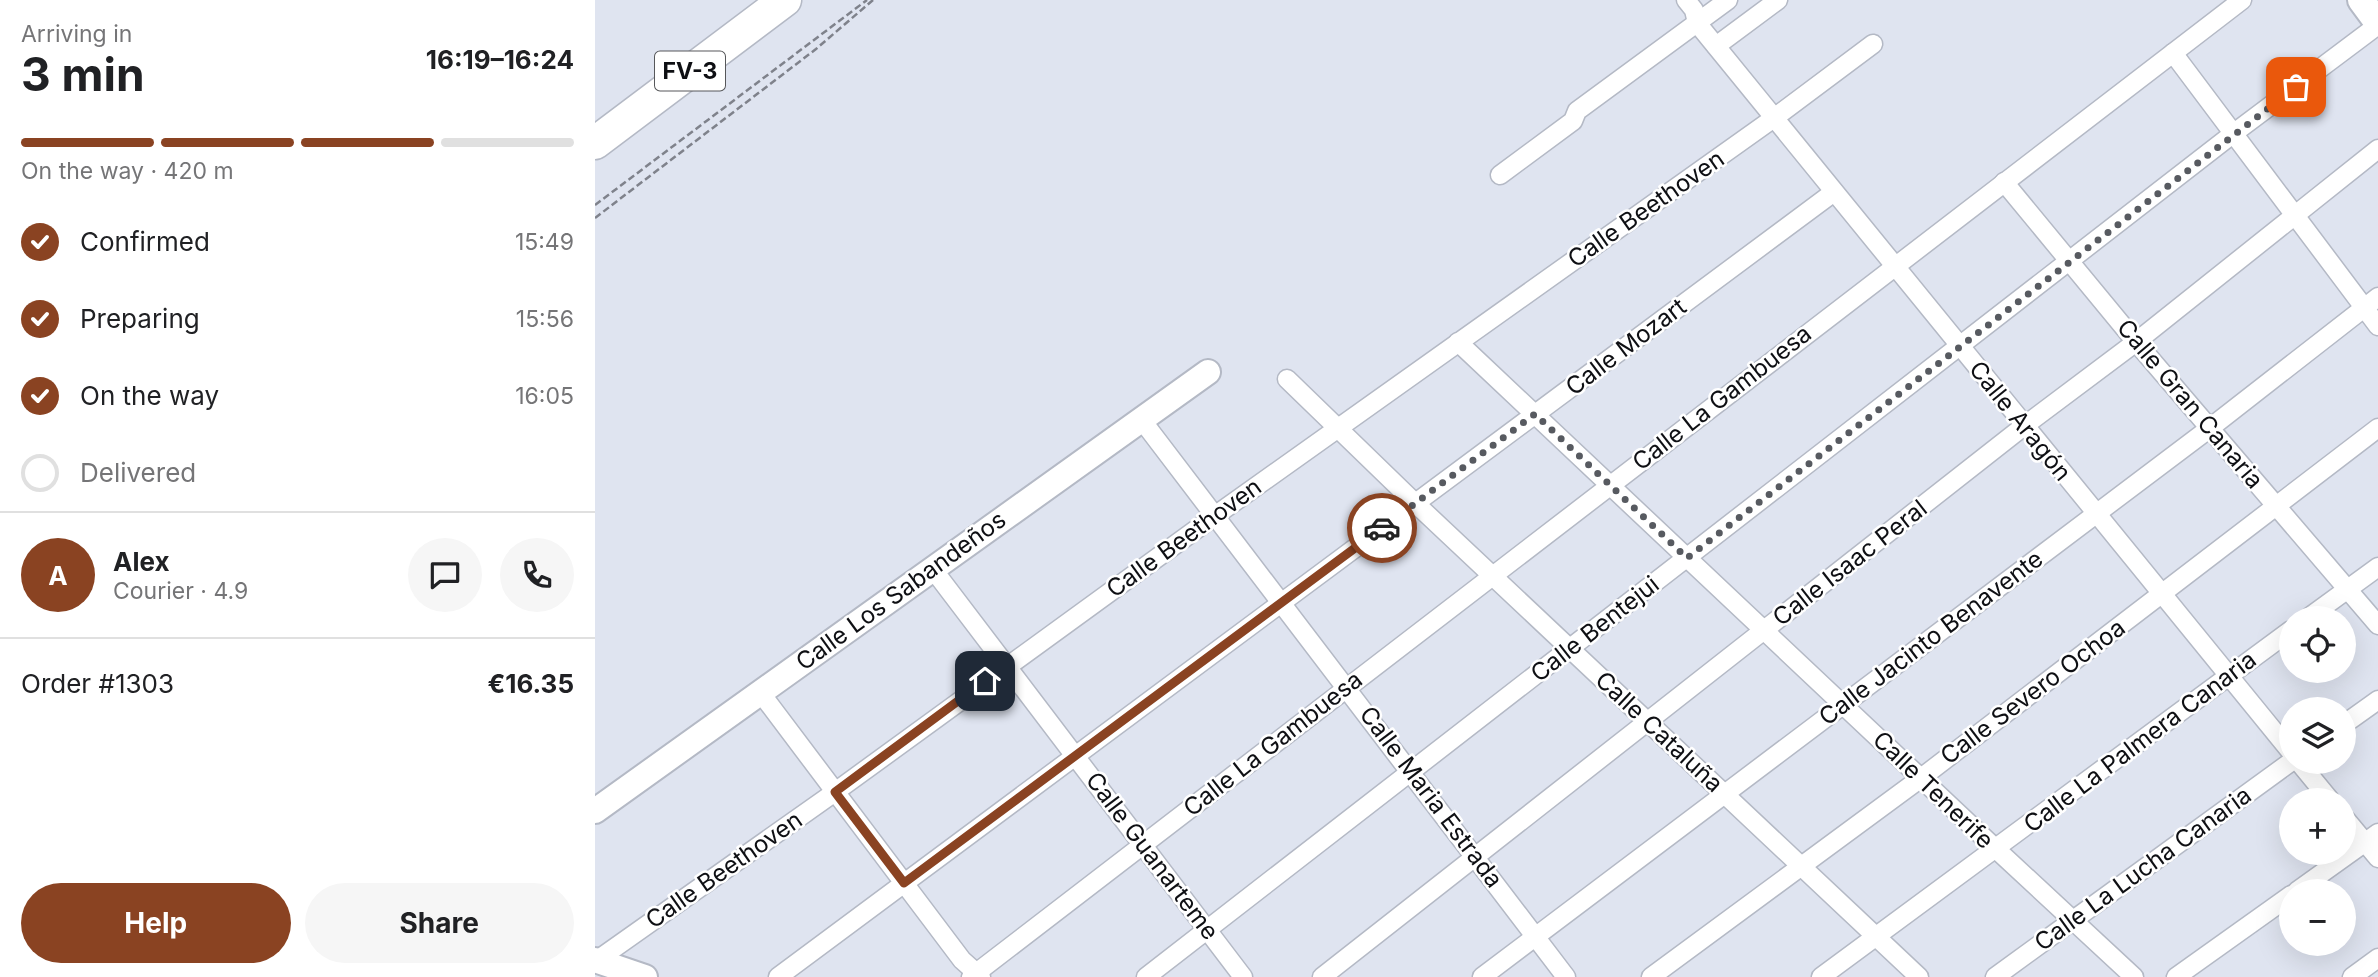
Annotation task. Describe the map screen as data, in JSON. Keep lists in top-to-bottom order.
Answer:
{
  "streets": {
    "highway": ["FV-3"],
    "street": [
      "Calle Beethoven",
      "Calle Mozart",
      "Calle La Gambuesa",
      "Calle Gran Canaria",
      "Calle Aragón",
      "Calle Isaac Peral",
      "Calle Los Sabandeños",
      "Calle Bentejui",
      "Calle Jacinto Benavente",
      "Calle Severo Ochoa",
      "Calle Cataluña",
      "Calle La Palmera Canaria",
      "Calle Tenerife",
      "Calle Maria Estrada",
      "Calle Guanarteme",
      "Calle La Lucha Canaria"
    ]
  },
  "crossings": [
    ["Calle Beethoven", "Calle Aragón"],
    ["Calle Beethoven", "Calle Cataluña"],
    ["Calle Beethoven", "Calle Tenerife"],
    ["Calle Beethoven", "Calle Maria Estrada"],
    ["Calle Beethoven", "Calle Guanarteme"],
    ["Calle Mozart", "Calle Aragón"],
    ["Calle Mozart", "Calle Cataluña"],
    ["Calle Mozart", "Calle Tenerife"],
    ["Calle Mozart", "Calle Maria Estrada"],
    ["Calle Mozart", "Calle Guanarteme"],
    ["Calle La Gambuesa", "Calle Gran Canaria"],
    ["Calle La Gambuesa", "Calle Aragón"],
    ["Calle La Gambuesa", "Calle Cataluña"],
    ["Calle La Gambuesa", "Calle Tenerife"],
    ["Calle La Gambuesa", "Calle Maria Estrada"],
    ["Calle La Gambuesa", "Calle Guanarteme"],
    ["Calle Gran Canaria", "Calle Isaac Peral"],
    ["Calle Gran Canaria", "Calle Bentejui"],
    ["Calle Gran Canaria", "Calle Jacinto Benavente"],
    ["Calle Gran Canaria", "Calle Severo Ochoa"],
    ["Calle Aragón", "Calle Isaac Peral"],
    ["Calle Aragón", "Calle Bentejui"],
    ["Calle Aragón", "Calle Jacinto Benavente"],
    ["Calle Aragón", "Calle Severo Ochoa"],
    ["Calle Aragón", "Calle La Palmera Canaria"],
    ["Calle Isaac Peral", "Calle Cataluña"],
    ["Calle Isaac Peral", "Calle Tenerife"],
    ["Calle Isaac Peral", "Calle Maria Estrada"],
    ["Calle Los Sabandeños", "Calle Maria Estrada"],
    ["Calle Los Sabandeños", "Calle Guanarteme"],
    ["Calle Bentejui", "Calle Cataluña"],
    ["Calle Bentejui", "Calle Tenerife"],
    ["Calle Bentejui", "Calle Maria Estrada"],
    ["Calle Bentejui", "Calle Guanarteme"],
    ["Calle Jacinto Benavente", "Calle Cataluña"],
    ["Calle Jacinto Benavente", "Calle Tenerife"],
    ["Calle Jacinto Benavente", "Calle Maria Estrada"],
    ["Calle Severo Ochoa", "Calle Cataluña"],
    ["Calle Severo Ochoa", "Calle Tenerife"],
    ["Calle Cataluña", "Calle La Palmera Canaria"],
    ["Calle La Palmera Canaria", "Calle Tenerife"],
    ["Calle Tenerife", "Calle La Lucha Canaria"]
  ],
  "page": {
    "heading": ["3 min", "Arriving in", "16:19–16:24"],
    "panel": [
      "Alex",
      "Courier · 4.9",
      "Order #1303",
      "€16.35"
    ],
    "bar": "On the way · 420 m",
    "list": [
      ["Confirmed", "15:49"],
      ["Preparing", "15:56"],
      ["On the way", "16:05"],
      "Delivered"
    ],
    "round": "A",
    "map_buttons": ["+", "−"],
    "buttons": ["Help", "Share"]
  }
}
